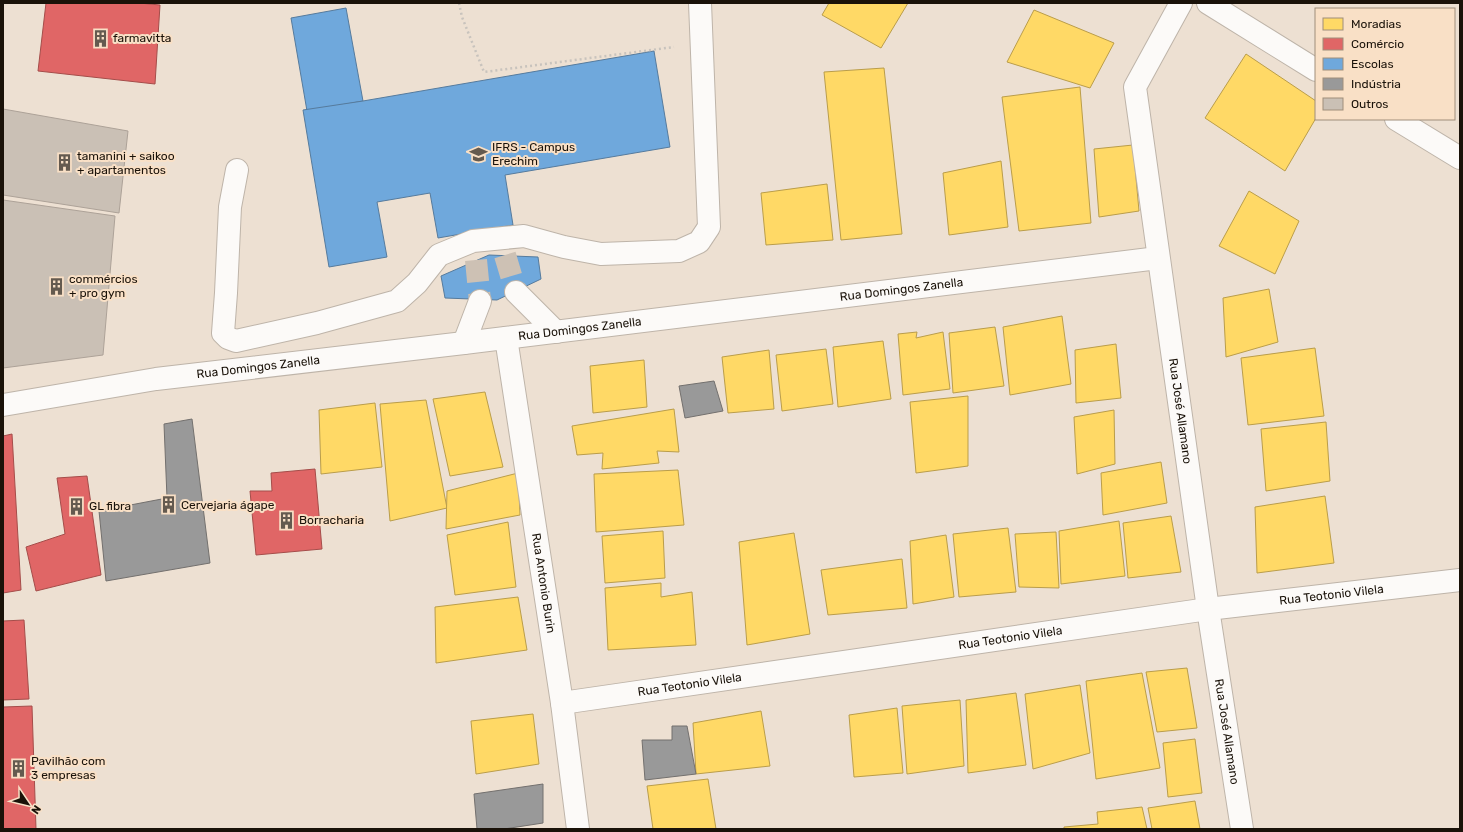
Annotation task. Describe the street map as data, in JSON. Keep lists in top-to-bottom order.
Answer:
{
  "streets": {
    "street": [
      "Rua Domingos Zanella",
      "Rua José Allamano",
      "Rua Antonio Burin",
      "Rua Teotonio Vilela"
    ]
  },
  "crossings": [
    ["Rua Domingos Zanella", "Rua José Allamano"],
    ["Rua Domingos Zanella", "Rua Antonio Burin"],
    ["Rua José Allamano", "Rua Teotonio Vilela"],
    ["Rua Antonio Burin", "Rua Teotonio Vilela"]
  ],
  "places": {
    "building": [
      "farmavitta",
      "tamanini + saikoo + apartamentos",
      "commércios + pro gym",
      "Cervejaria ágape",
      "GL fibra",
      "Borracharia",
      "Pavilhão com 3 empresas"
    ],
    "school or university": ["IFRS - Campus Erechim"]
  },
  "legend": [
    "Moradias",
    "Comércio",
    "Escolas",
    "Indústria",
    "Outros"
  ],
  "north": "bottom right"
}
